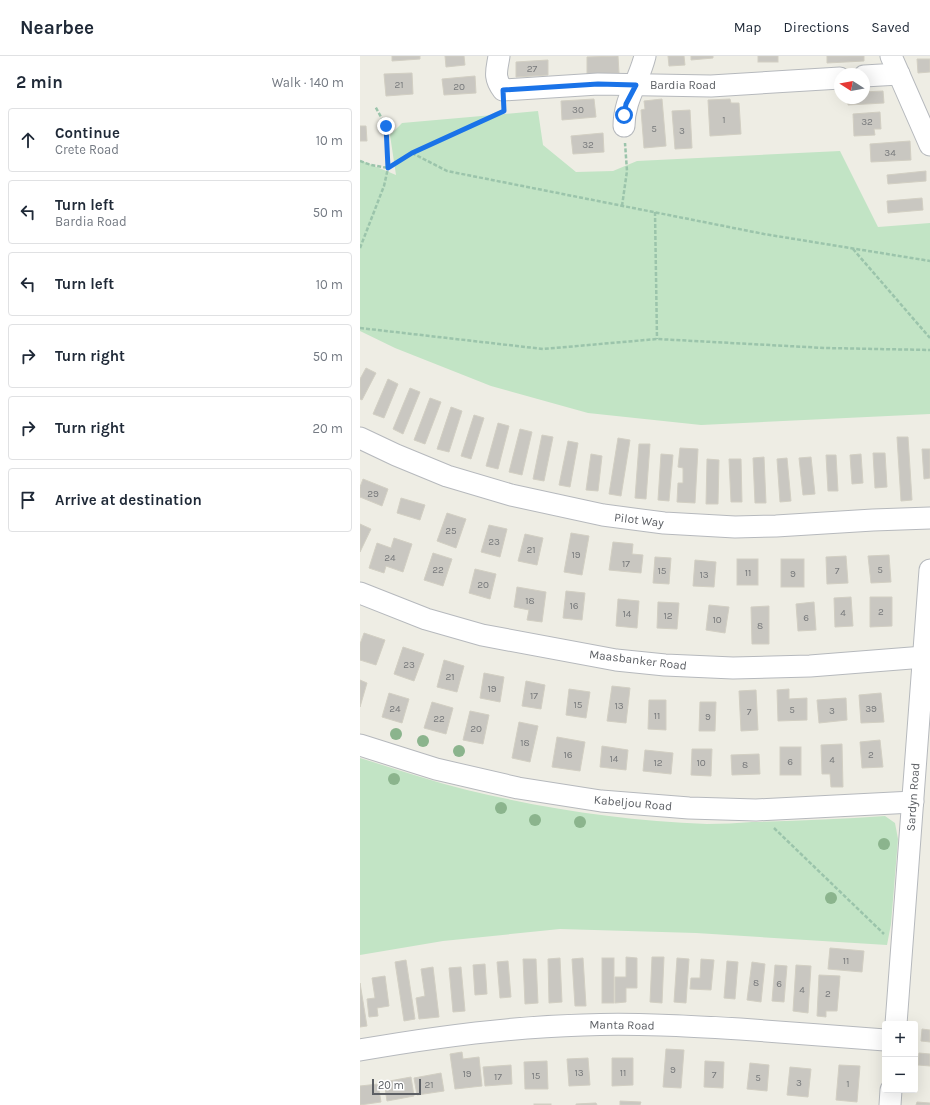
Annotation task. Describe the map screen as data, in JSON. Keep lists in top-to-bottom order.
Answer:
{
  "streets": {
    "street": [
      "Bardia Road",
      "Pilot Way",
      "Maasbanker Road",
      "Sardyn Road",
      "Kabeljou Road",
      "Manta Road"
    ]
  },
  "crossings": [
    ["Maasbanker Road", "Sardyn Road"],
    ["Sardyn Road", "Kabeljou Road"]
  ],
  "house_numbers": [
    "27",
    "21",
    "20",
    "30",
    "1",
    "32",
    "5",
    "3",
    "32",
    "34",
    "29",
    "25",
    "23",
    "21",
    "19",
    "24",
    "17",
    "22",
    "5",
    "15",
    "7",
    "11",
    "9",
    "13",
    "20",
    "18",
    "16",
    "2",
    "4",
    "14",
    "12",
    "6",
    "10",
    "8",
    "23",
    "21",
    "19",
    "17",
    "15",
    "13",
    "24",
    "39",
    "5",
    "3",
    "7",
    "11",
    "9",
    "22",
    "20",
    "18",
    "16",
    "2",
    "14",
    "4",
    "6",
    "12",
    "10",
    "8",
    "11",
    "8",
    "6",
    "4",
    "2",
    "9",
    "13",
    "11",
    "19",
    "7",
    "15",
    "17",
    "5",
    "3",
    "1",
    "21"
  ],
  "scale_bar": "20 m",
  "north": "left",
  "page": {
    "header": "Nearbee",
    "nav": ["Map", "Directions", "Saved"],
    "heading": ["2 min", "Walk · 140 m"],
    "list": [
      ["Continue", "Crete Road", "10 m"],
      ["Turn left", "Bardia Road", "50 m"],
      ["Turn left", "10 m"],
      ["Turn right", "50 m"],
      ["Turn right", "20 m"],
      "Arrive at destination"
    ],
    "map_buttons": ["+", "−"],
    "scale": "20 m"
  }
}
